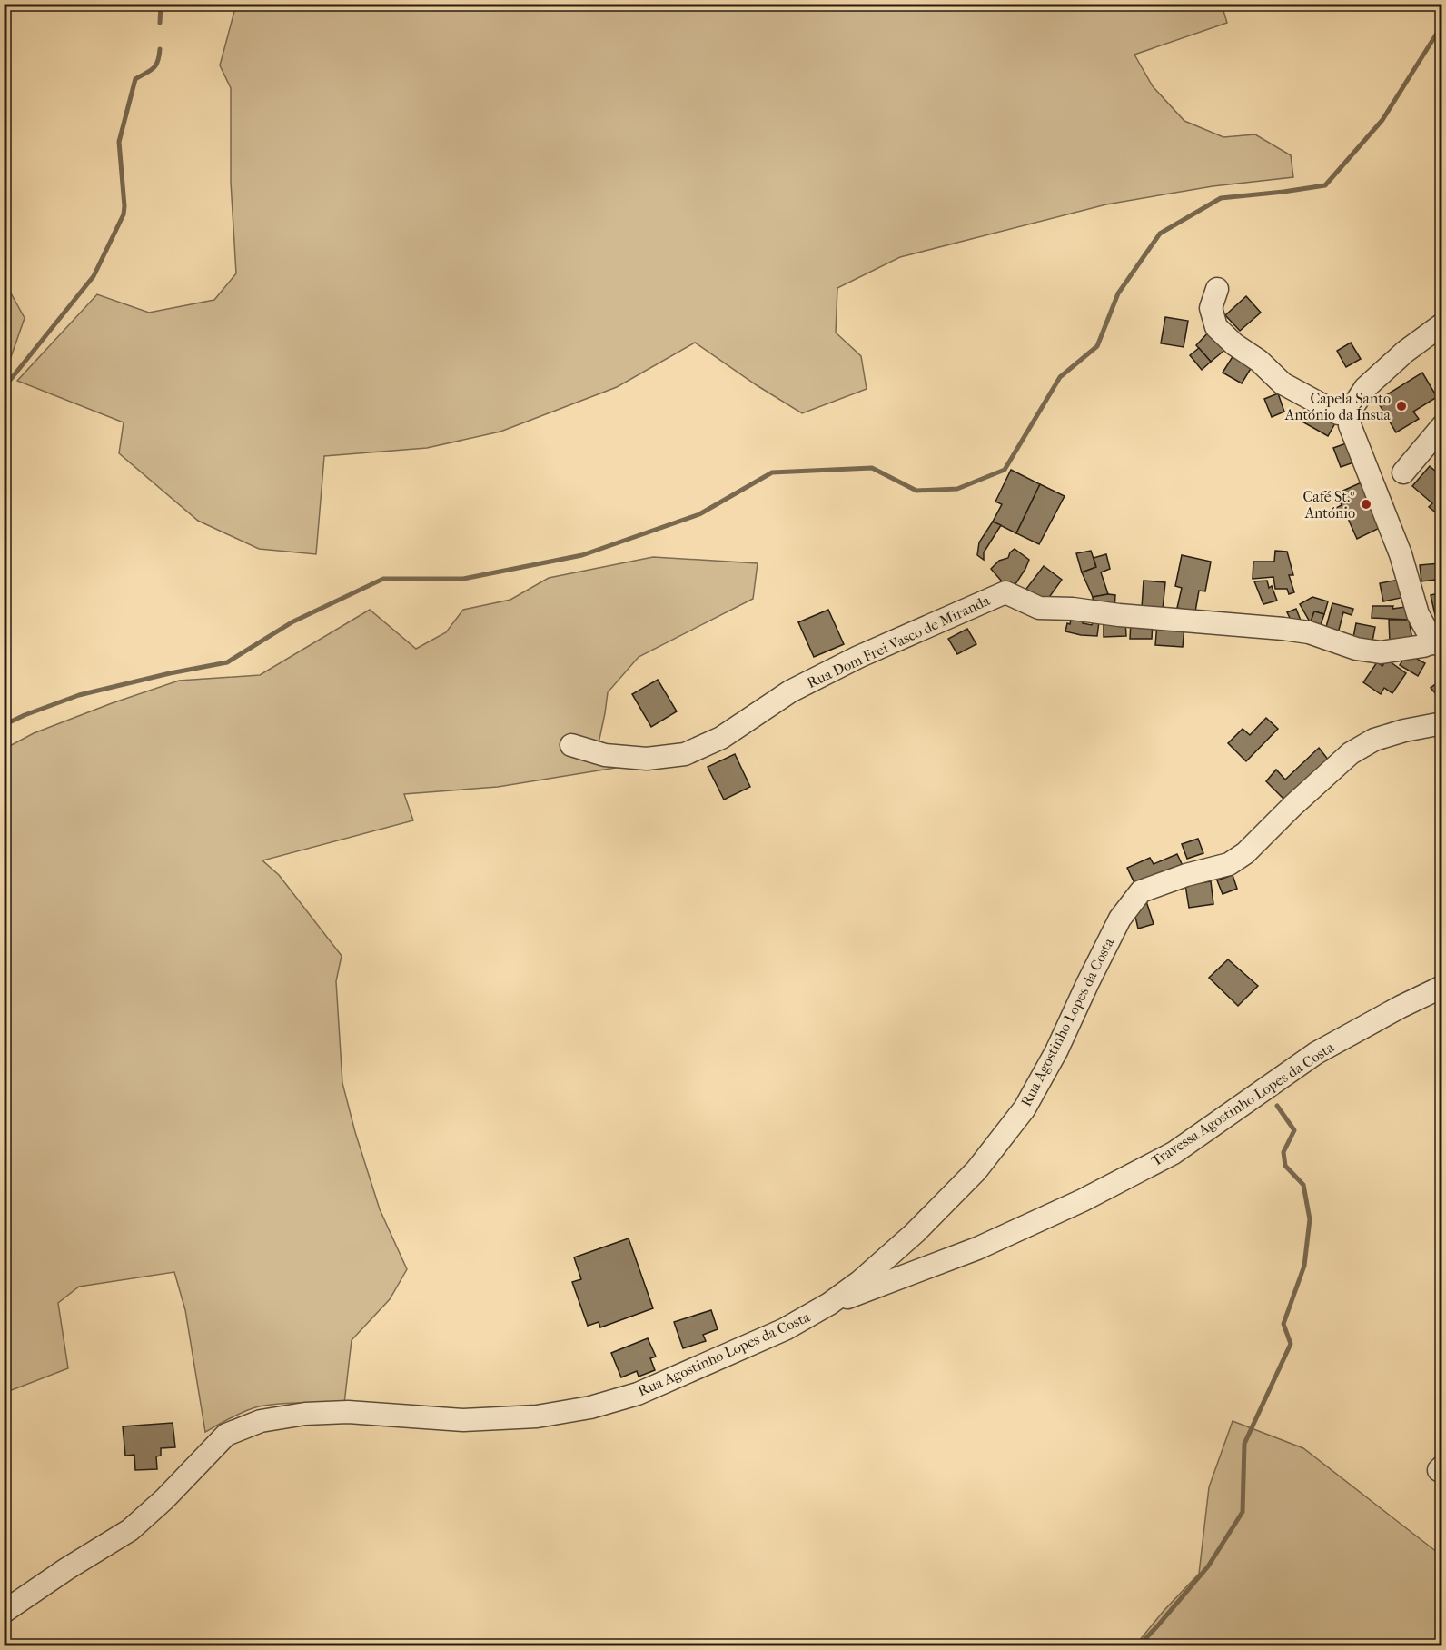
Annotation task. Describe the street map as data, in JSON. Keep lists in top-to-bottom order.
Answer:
{
  "streets": {
    "street": ["Rua Dom Frei Vasco de Miranda", "Rua Agostinho Lopes da Costa", "Travessa Agostinho Lopes da Costa"]
  },
  "crossings": [
    ["Rua Agostinho Lopes da Costa", "Travessa Agostinho Lopes da Costa"]
  ],
  "places": ["Capela Santo António da Ínsua", "Café St.º António"]
}
